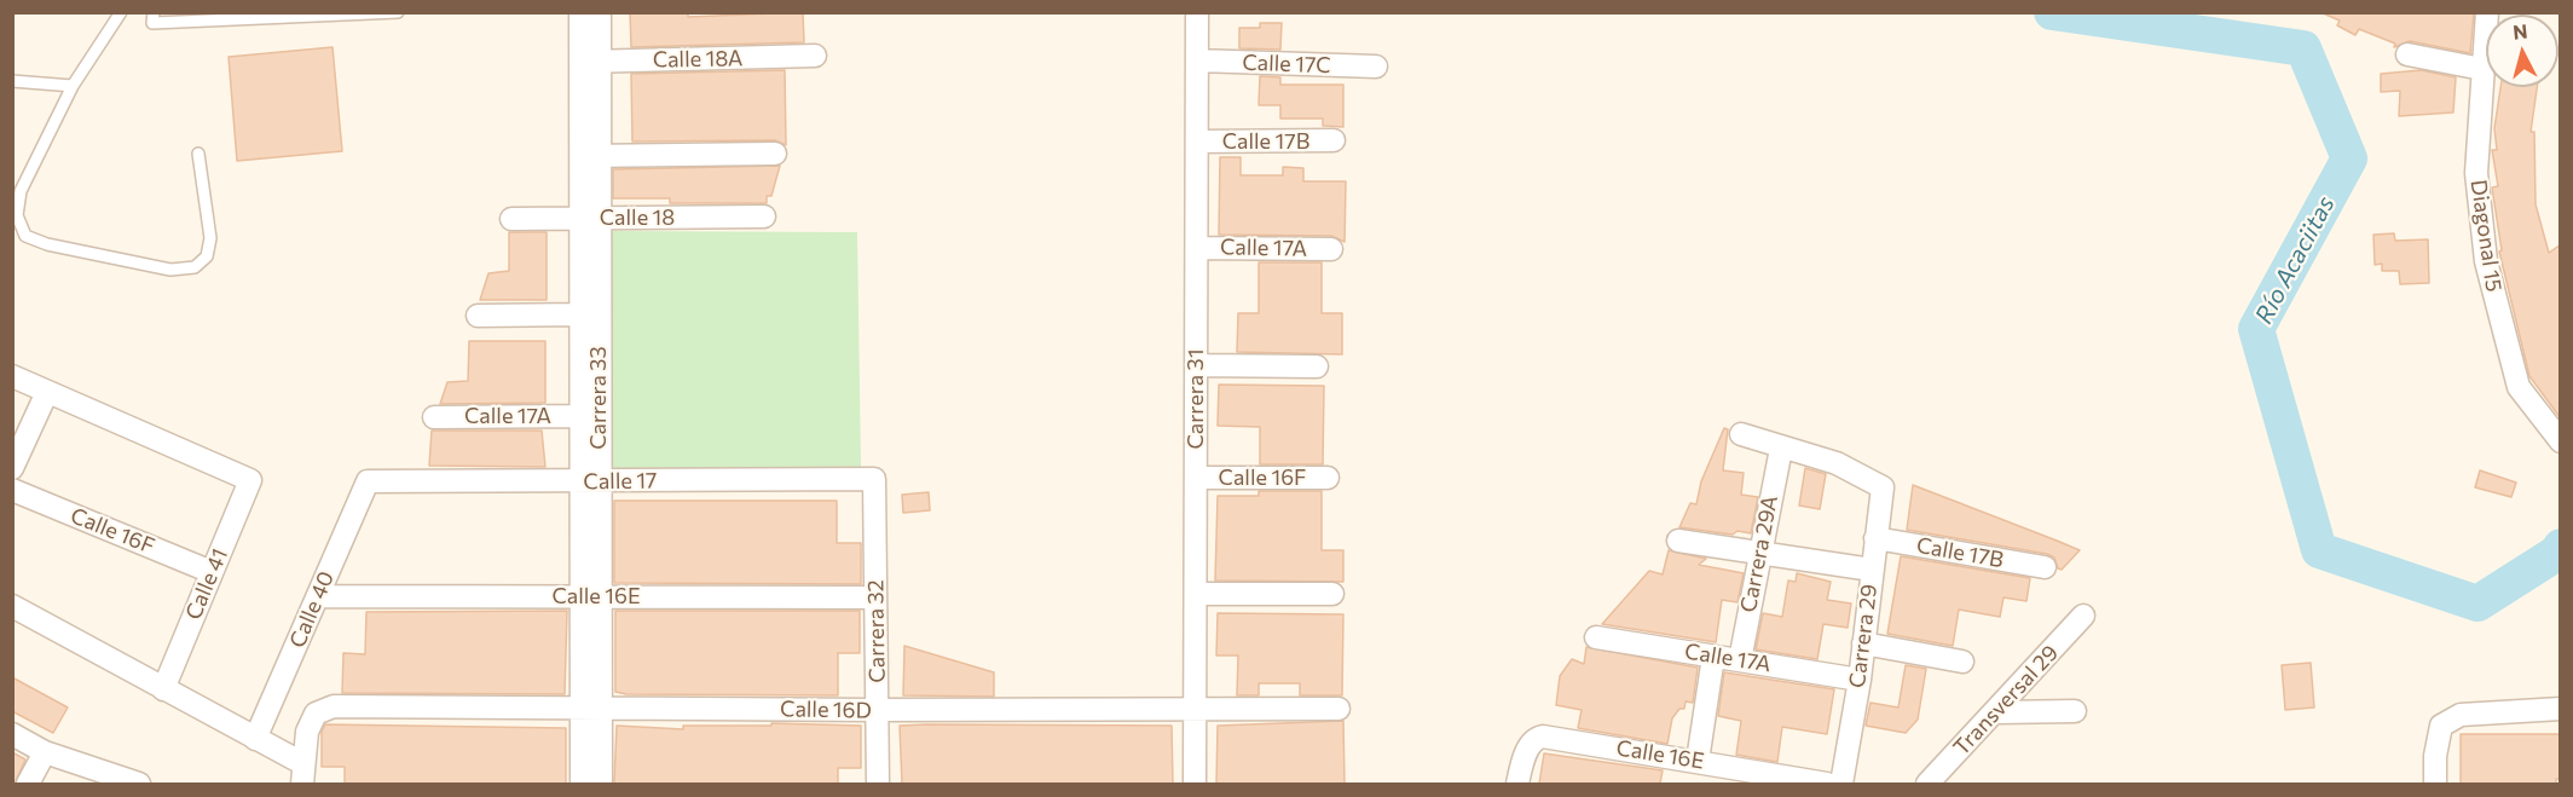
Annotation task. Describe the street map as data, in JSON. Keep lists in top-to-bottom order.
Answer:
{
  "streets": {
    "street": [
      "Calle 18A",
      "Calle 17C",
      "Calle 17B",
      "Calle 18",
      "Diagonal 15",
      "Calle 17A",
      "Carrera 33",
      "Carrera 31",
      "Calle 16F",
      "Calle 17",
      "Carrera 29A",
      "Calle 41",
      "Calle 16E",
      "Calle 40",
      "Carrera 32",
      "Carrera 29",
      "Transversal 29",
      "Calle 16D"
    ]
  },
  "crossings": [
    ["Calle 18A", "Carrera 33"],
    ["Calle 17C", "Carrera 31"],
    ["Calle 17B", "Carrera 31"],
    ["Calle 17B", "Carrera 29"],
    ["Calle 18", "Carrera 33"],
    ["Calle 17A", "Carrera 33"],
    ["Calle 17A", "Carrera 31"],
    ["Calle 17A", "Carrera 29A"],
    ["Calle 17A", "Carrera 29"],
    ["Carrera 33", "Calle 17"],
    ["Carrera 33", "Calle 16E"],
    ["Carrera 33", "Calle 16D"],
    ["Carrera 31", "Calle 16F"],
    ["Carrera 31", "Calle 16D"],
    ["Calle 16F", "Calle 41"],
    ["Calle 17", "Calle 40"],
    ["Calle 17", "Carrera 32"],
    ["Carrera 29A", "Carrera 29"],
    ["Calle 16E", "Calle 40"],
    ["Calle 16E", "Carrera 32"],
    ["Carrera 32", "Calle 16D"]
  ],
  "water": ["Río Acaciitas"],
  "north": "top"
}
